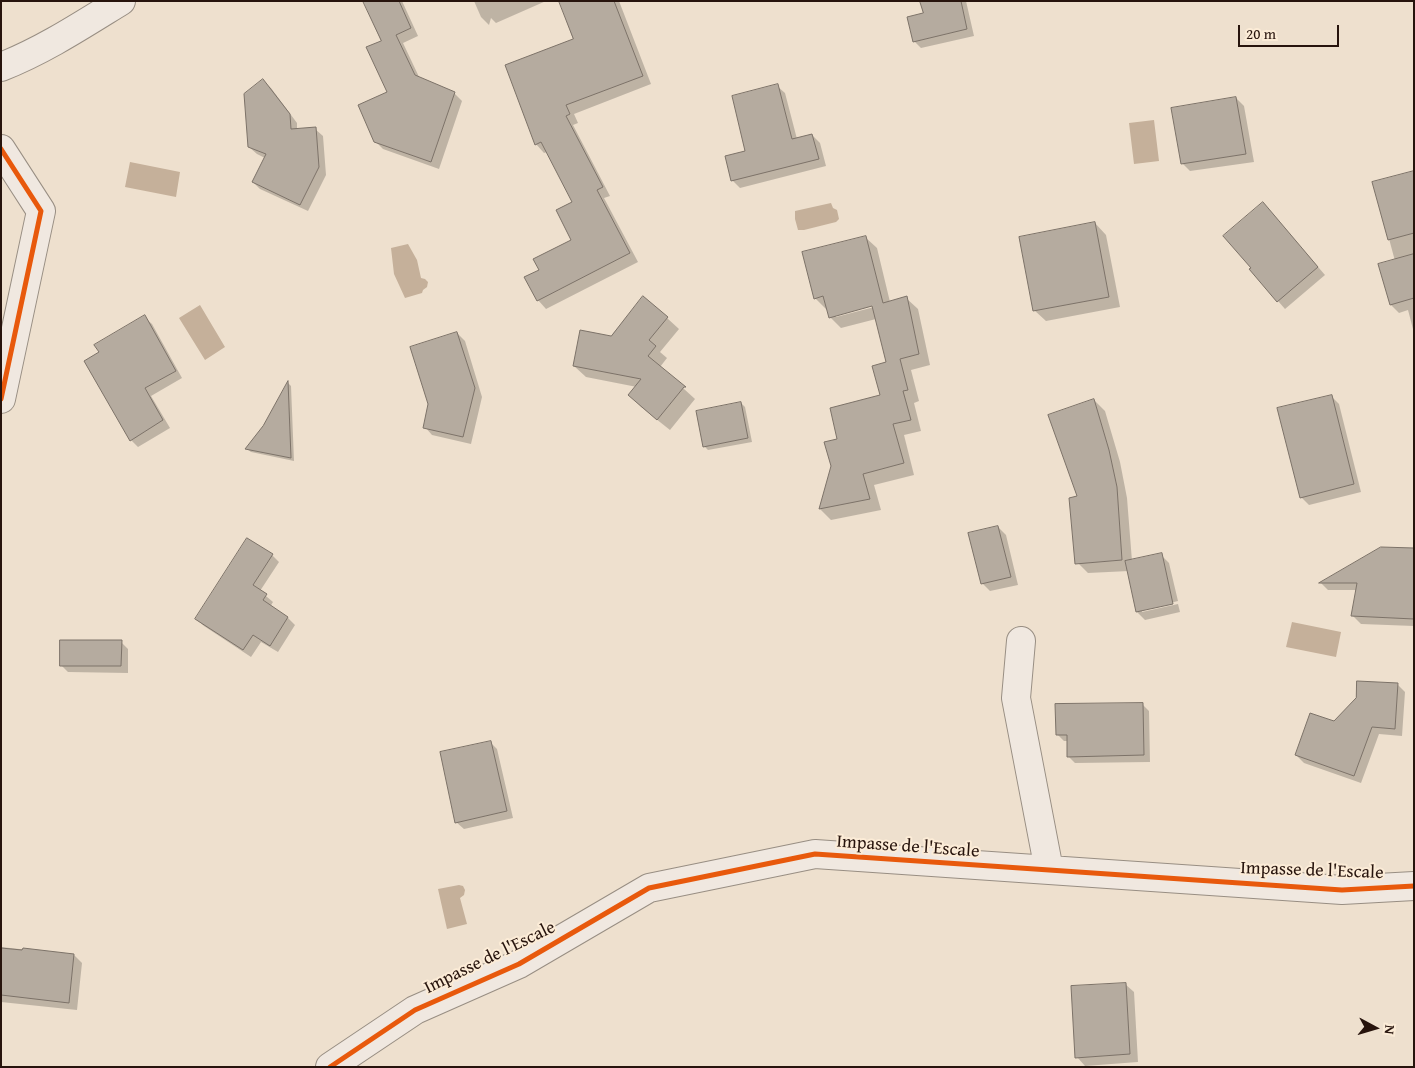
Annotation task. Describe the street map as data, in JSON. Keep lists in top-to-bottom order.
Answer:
{
  "streets": {
    "street": ["Impasse de l'Escale"]
  },
  "scale_bar": "20 m",
  "north": "right"
}
